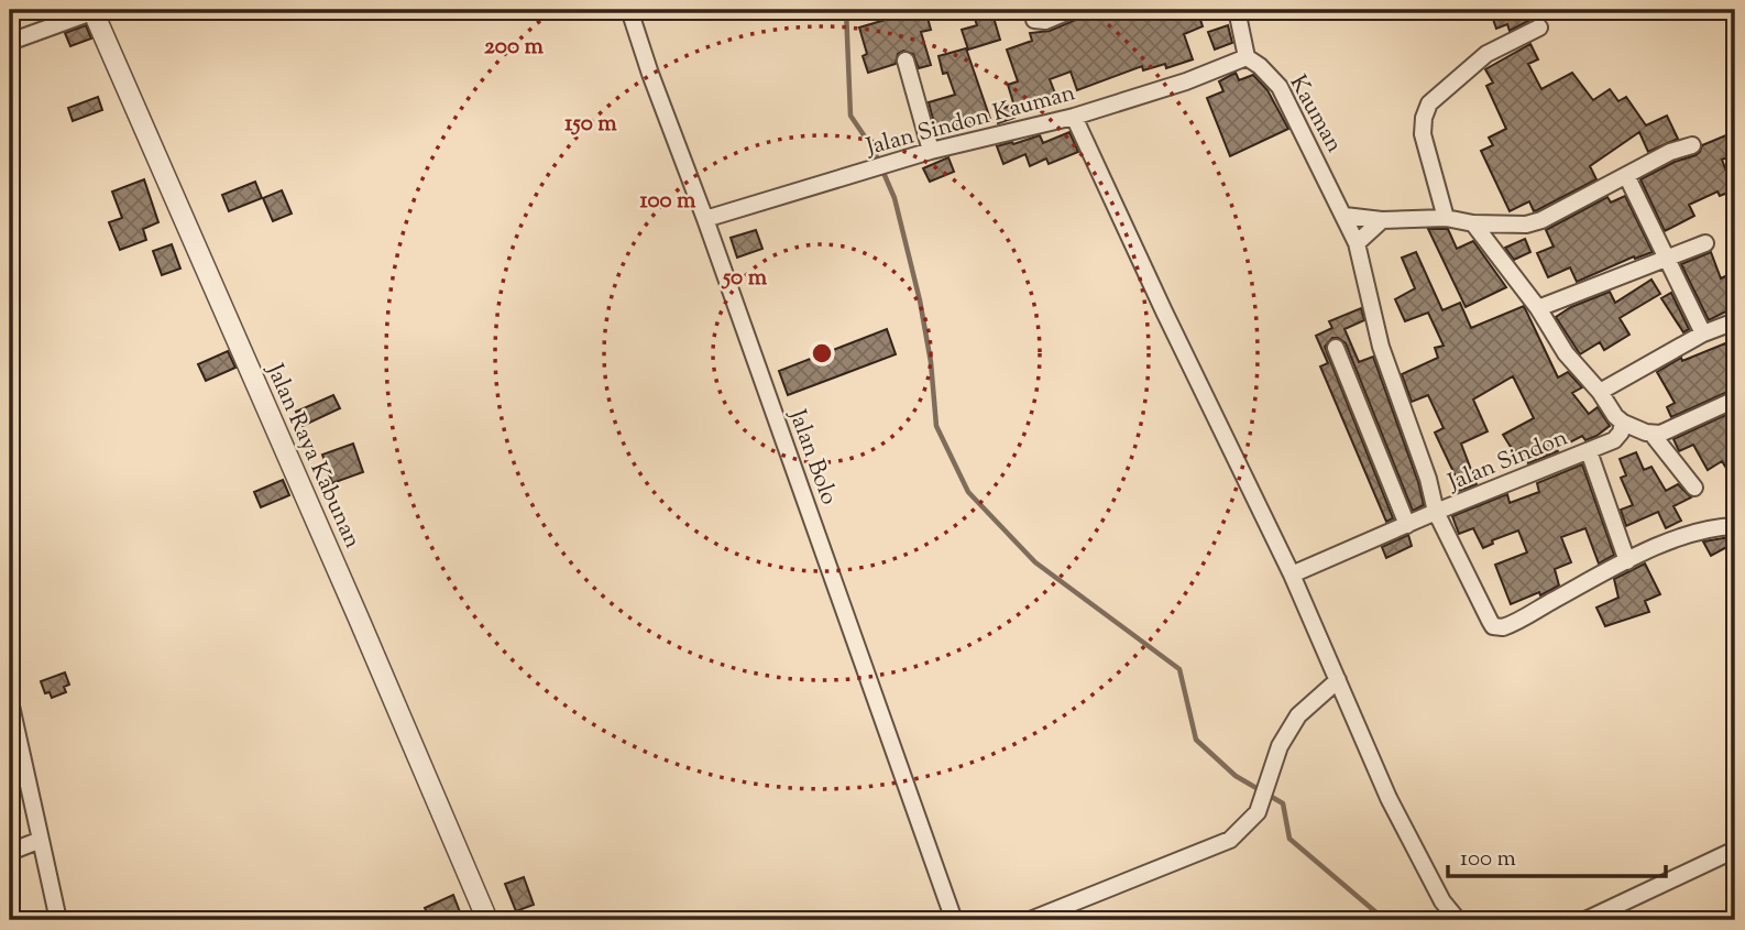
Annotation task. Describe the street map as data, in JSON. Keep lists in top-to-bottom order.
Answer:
{
  "streets": {
    "street": [
      "Kauman",
      "Jalan Sindon Kauman",
      "Jalan Raya Kabunan",
      "Jalan Bolo",
      "Jalan Sindon"
    ]
  },
  "crossings": [
    ["Kauman", "Jalan Sindon Kauman"],
    ["Kauman", "Jalan Sindon"],
    ["Jalan Sindon Kauman", "Jalan Bolo"]
  ],
  "scale_bar": "100 m",
  "rings": [
    "200 m",
    "150 m",
    "100 m",
    "50 m"
  ]
}
